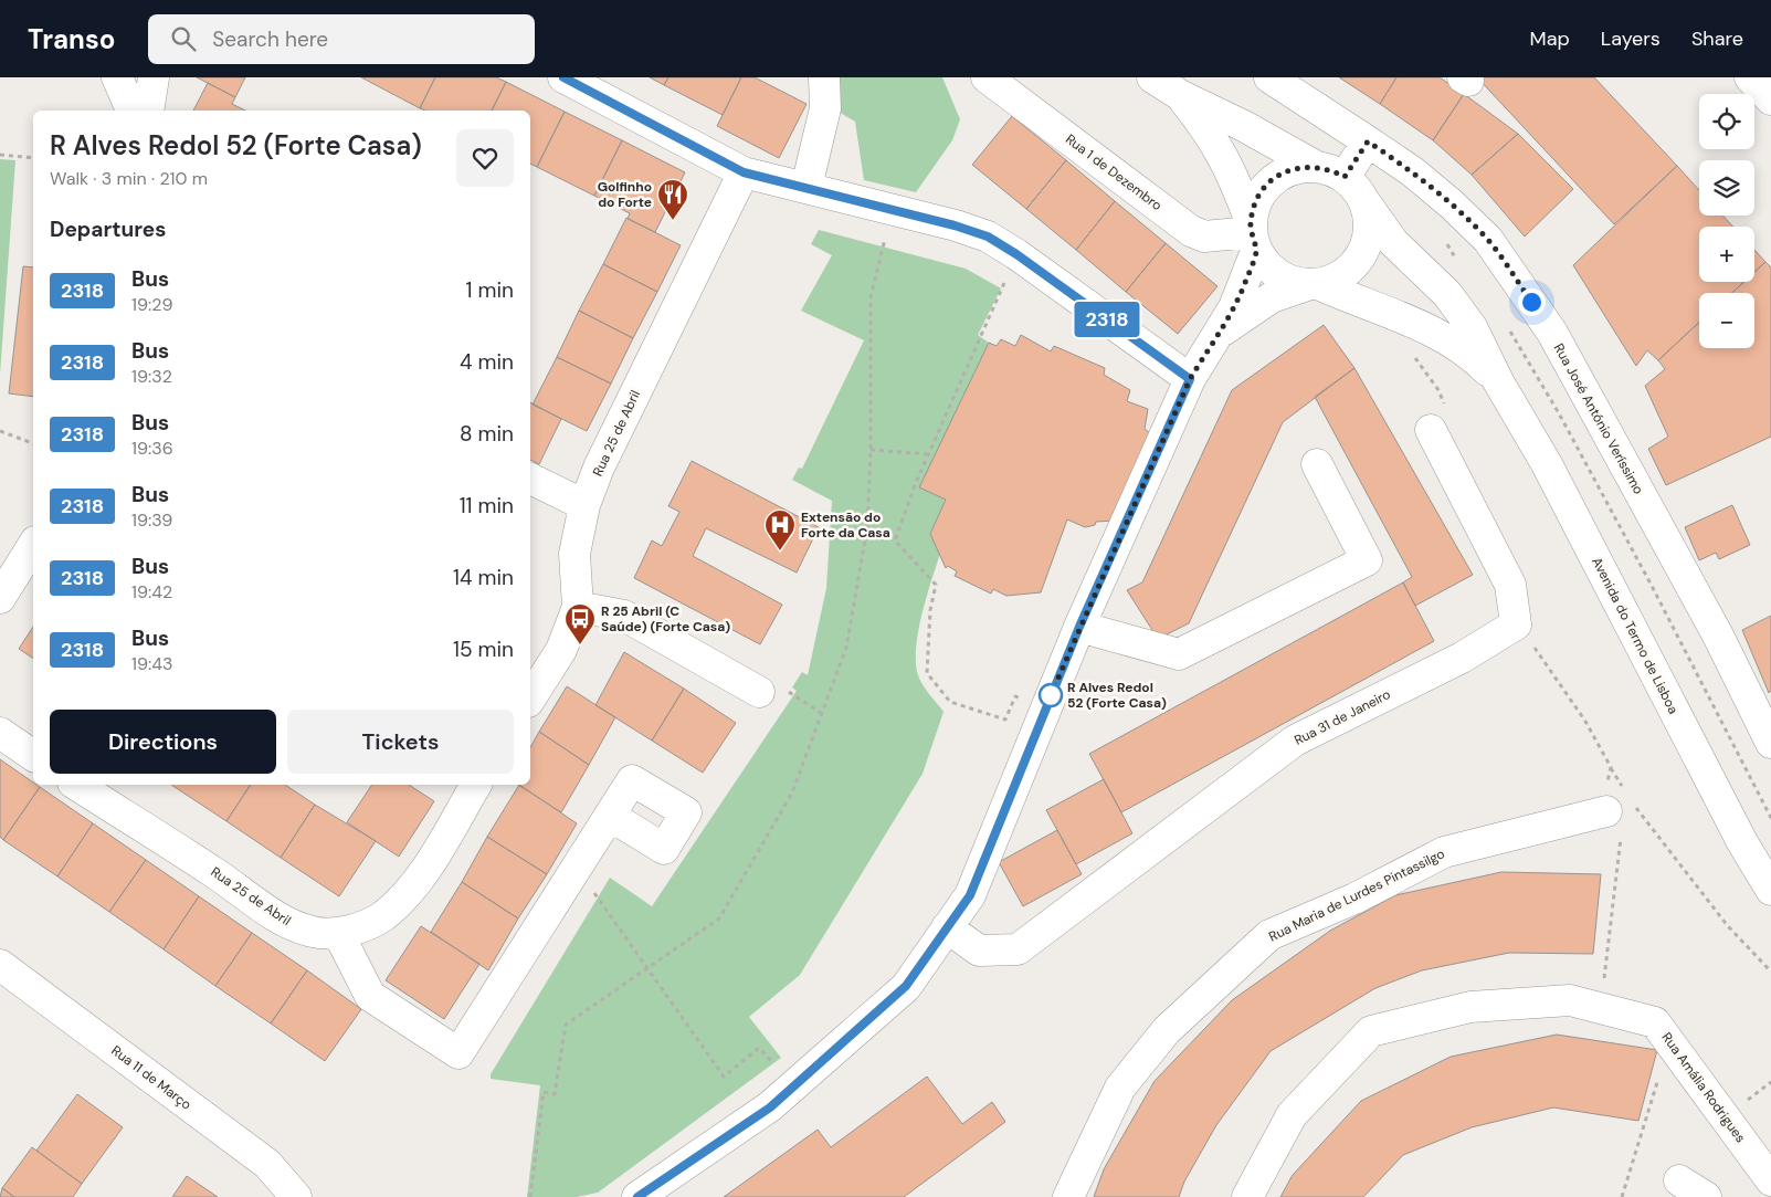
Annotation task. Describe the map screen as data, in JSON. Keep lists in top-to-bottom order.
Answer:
{
  "streets": {
    "street": [
      "Rua 1 de Dezembro",
      "Rua José António Veríssimo",
      "Rua 25 de Abril",
      "Avenida do Termo de Lisboa",
      "Rua 31 de Janeiro",
      "Rua Maria de Lurdes Pintassilgo",
      "Rua 11 de Março",
      "Rua Amália Rodrigues"
    ]
  },
  "crossings": [
    ["Rua 1 de Dezembro", "Avenida do Termo de Lisboa"]
  ],
  "places": {
    "restaurant": ["Golfinho do Forte"],
    "hospital": ["Extensão do Forte da Casa"],
    "bus stop": ["R 25 Abril (C Saúde) (Forte Casa)"],
    "other": ["R Alves Redol 52 (Forte Casa)"]
  },
  "lines": ["bus line 2318"],
  "page": {
    "header": "Transo",
    "search": "Search here",
    "nav": ["Map", "Layers", "Share"],
    "on_map": "2318",
    "map_buttons": ["+", "−"],
    "heading": [
      ["R Alves Redol 52 (Forte Casa)", "Walk · 3 min · 210 m"],
      "Departures"
    ],
    "list": [
      {
        "mark": "2318",
        "name": "Bus",
        "note": "19:29",
        "value": "1 min"
      },
      {
        "mark": "2318",
        "name": "Bus",
        "note": "19:32",
        "value": "4 min"
      },
      {
        "mark": "2318",
        "name": "Bus",
        "note": "19:36",
        "value": "8 min"
      },
      {
        "mark": "2318",
        "name": "Bus",
        "note": "19:39",
        "value": "11 min"
      },
      {
        "mark": "2318",
        "name": "Bus",
        "note": "19:42",
        "value": "14 min"
      },
      {
        "mark": "2318",
        "name": "Bus",
        "note": "19:43",
        "value": "15 min"
      }
    ],
    "buttons": ["Directions", "Tickets"]
  }
}
